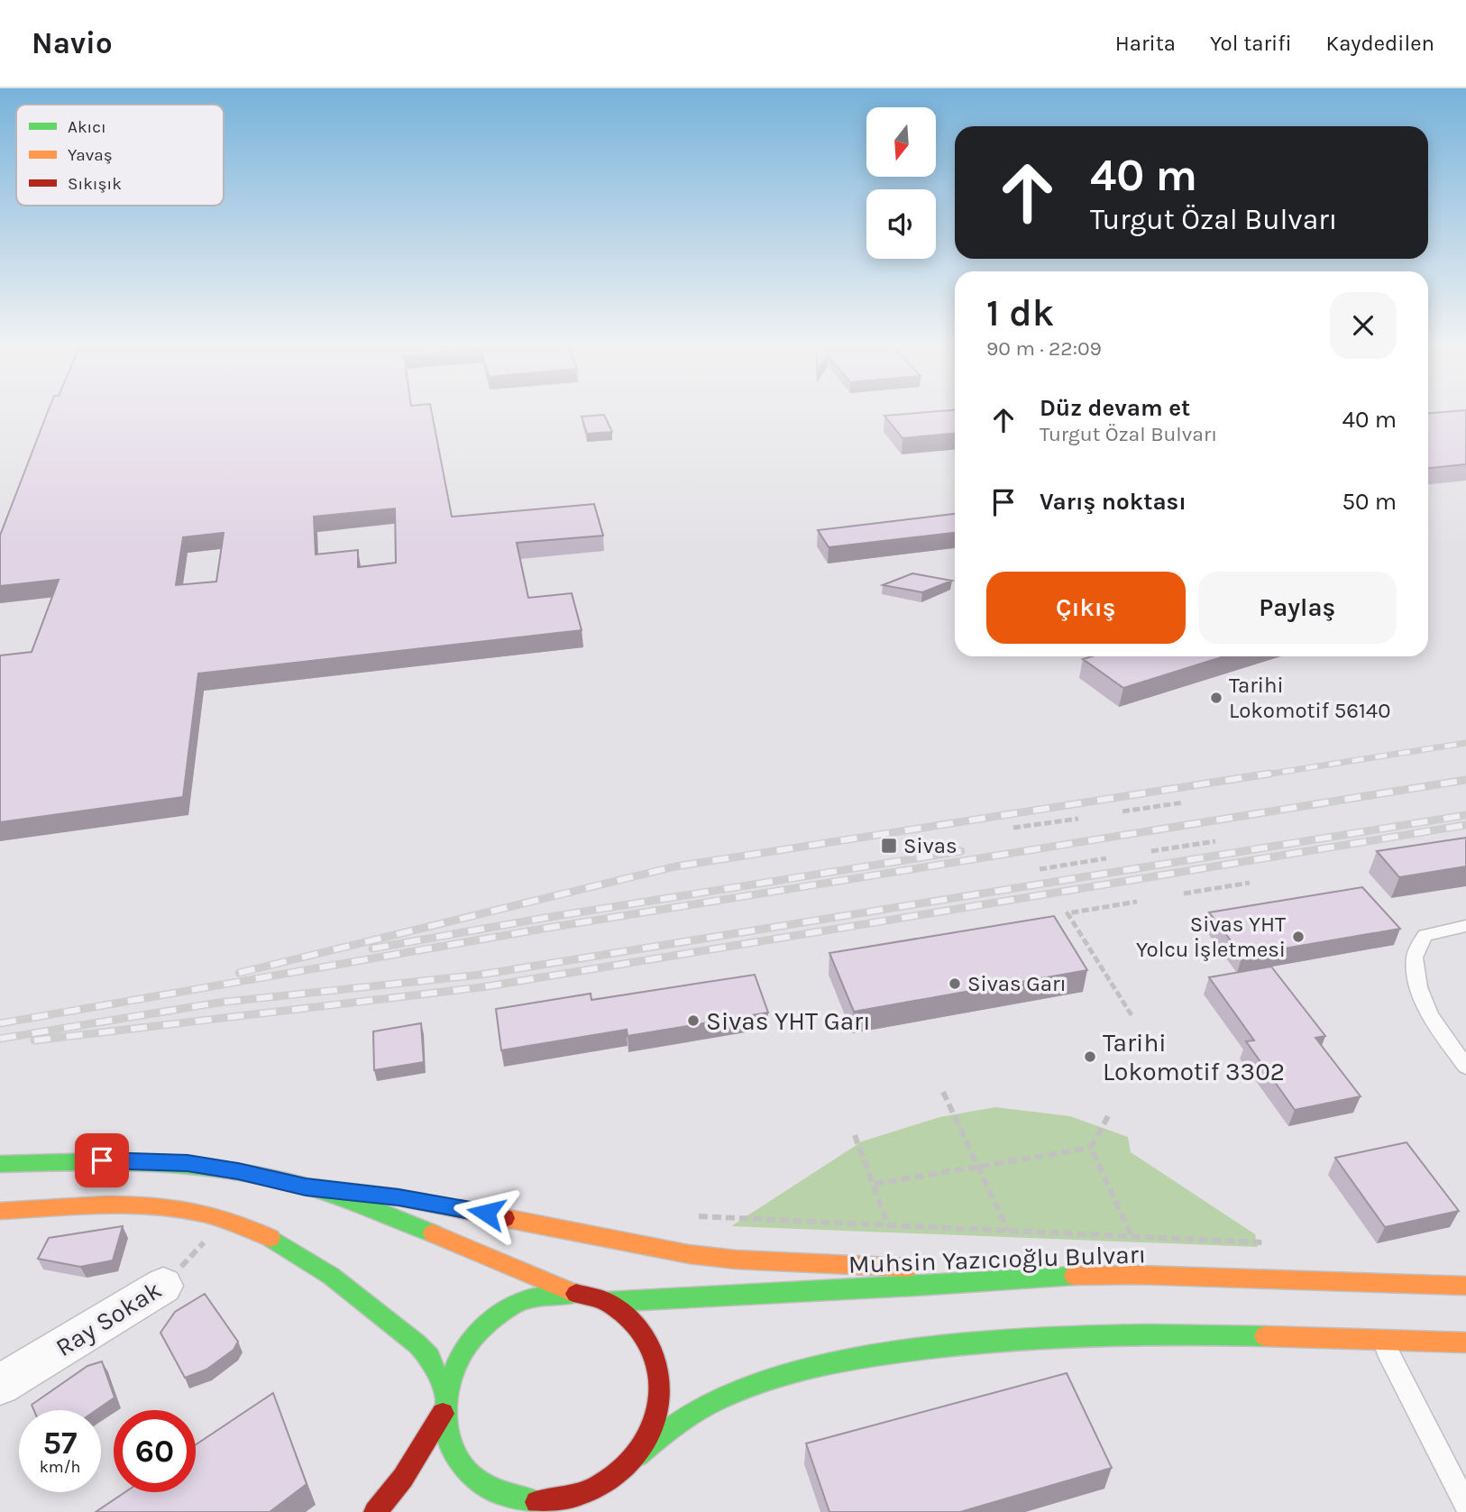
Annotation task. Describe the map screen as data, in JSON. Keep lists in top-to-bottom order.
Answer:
{
  "streets": {
    "main road": ["Muhsin Yazıcıoğlu Bulvarı"],
    "street": ["Ray Sokak"]
  },
  "places": {
    "other": [
      "Tarihi Lokomotif 56140",
      "Sivas YHT Yolcu İşletmesi",
      "Sivas Garı",
      "Sivas YHT Garı",
      "Tarihi Lokomotif 3302"
    ],
    "transit": ["Sivas"]
  },
  "legend": ["Akıcı", "Yavaş", "Sıkışık"],
  "north": "bottom",
  "page": {
    "header": "Navio",
    "nav": ["Harita", "Yol tarifi", "Kaydedilen"],
    "turn": ["40 m", "Turgut Özal Bulvarı"],
    "heading": ["1 dk", "90 m · 22:09"],
    "list": [
      {
        "name": "Düz devam et",
        "note": "Turgut Özal Bulvarı",
        "value": "40 m"
      },
      {
        "name": "Varış noktası",
        "value": "50 m"
      }
    ],
    "buttons": ["Çıkış", "Paylaş"],
    "speed": "57 km/h",
    "limit": "60"
  }
}
